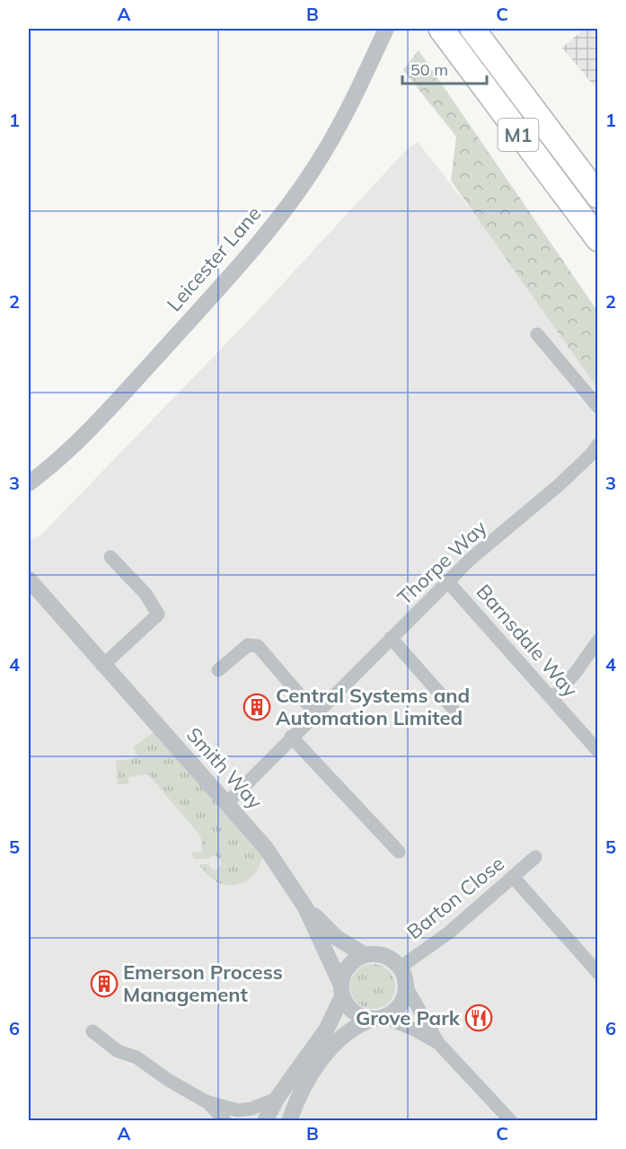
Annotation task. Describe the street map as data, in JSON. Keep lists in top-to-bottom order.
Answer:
{
  "streets": {
    "highway": ["M1"],
    "street": [
      "Leicester Lane",
      "Thorpe Way",
      "Barnsdale Way",
      "Smith Way",
      "Barton Close"
    ]
  },
  "crossings": [
    ["Thorpe Way", "Barnsdale Way"],
    ["Thorpe Way", "Smith Way"],
    ["Smith Way", "Barton Close"]
  ],
  "places": {
    "building": ["Central Systems and Automation Limited", "Emerson Process Management"],
    "restaurant": ["Grove Park"]
  },
  "scale_bar": "50 m",
  "grid": {
    "columns": ["A", "B", "C"],
    "rows": [
      "1",
      "2",
      "3",
      "4",
      "5",
      "6"
    ]
  }
}
